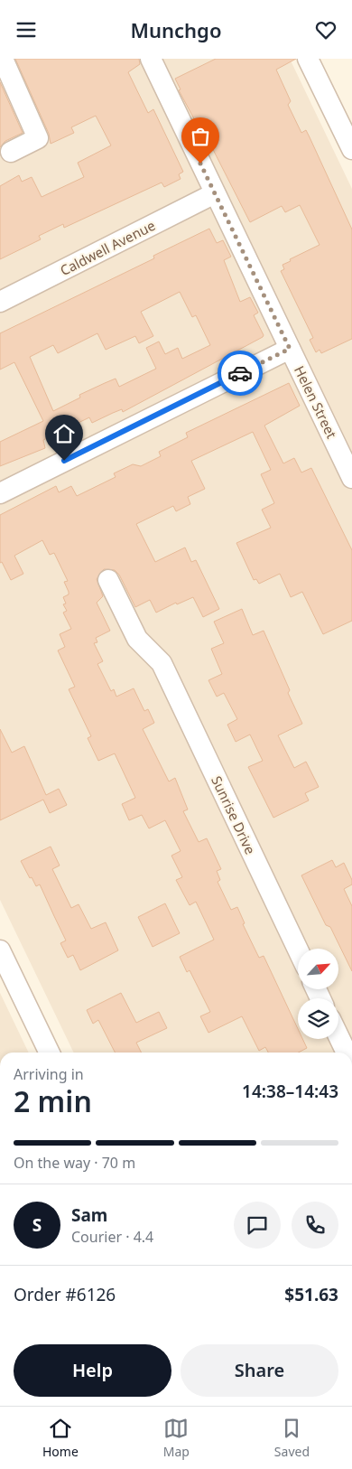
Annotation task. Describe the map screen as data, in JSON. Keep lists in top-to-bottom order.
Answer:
{
  "streets": {
    "street": ["Caldwell Avenue", "Helen Street", "Sunrise Drive"]
  },
  "crossings": [
    ["Caldwell Avenue", "Helen Street"]
  ],
  "north": "top right",
  "page": {
    "header": "Munchgo",
    "heading": ["2 min", "Arriving in", "14:38–14:43"],
    "panel": [
      "Sam",
      "Courier · 4.4",
      "Order #6126",
      "$51.63"
    ],
    "bar": "On the way · 70 m",
    "round": "S",
    "buttons": ["Help", "Share"],
    "tabs": ["Home", "Map", "Saved"]
  }
}
